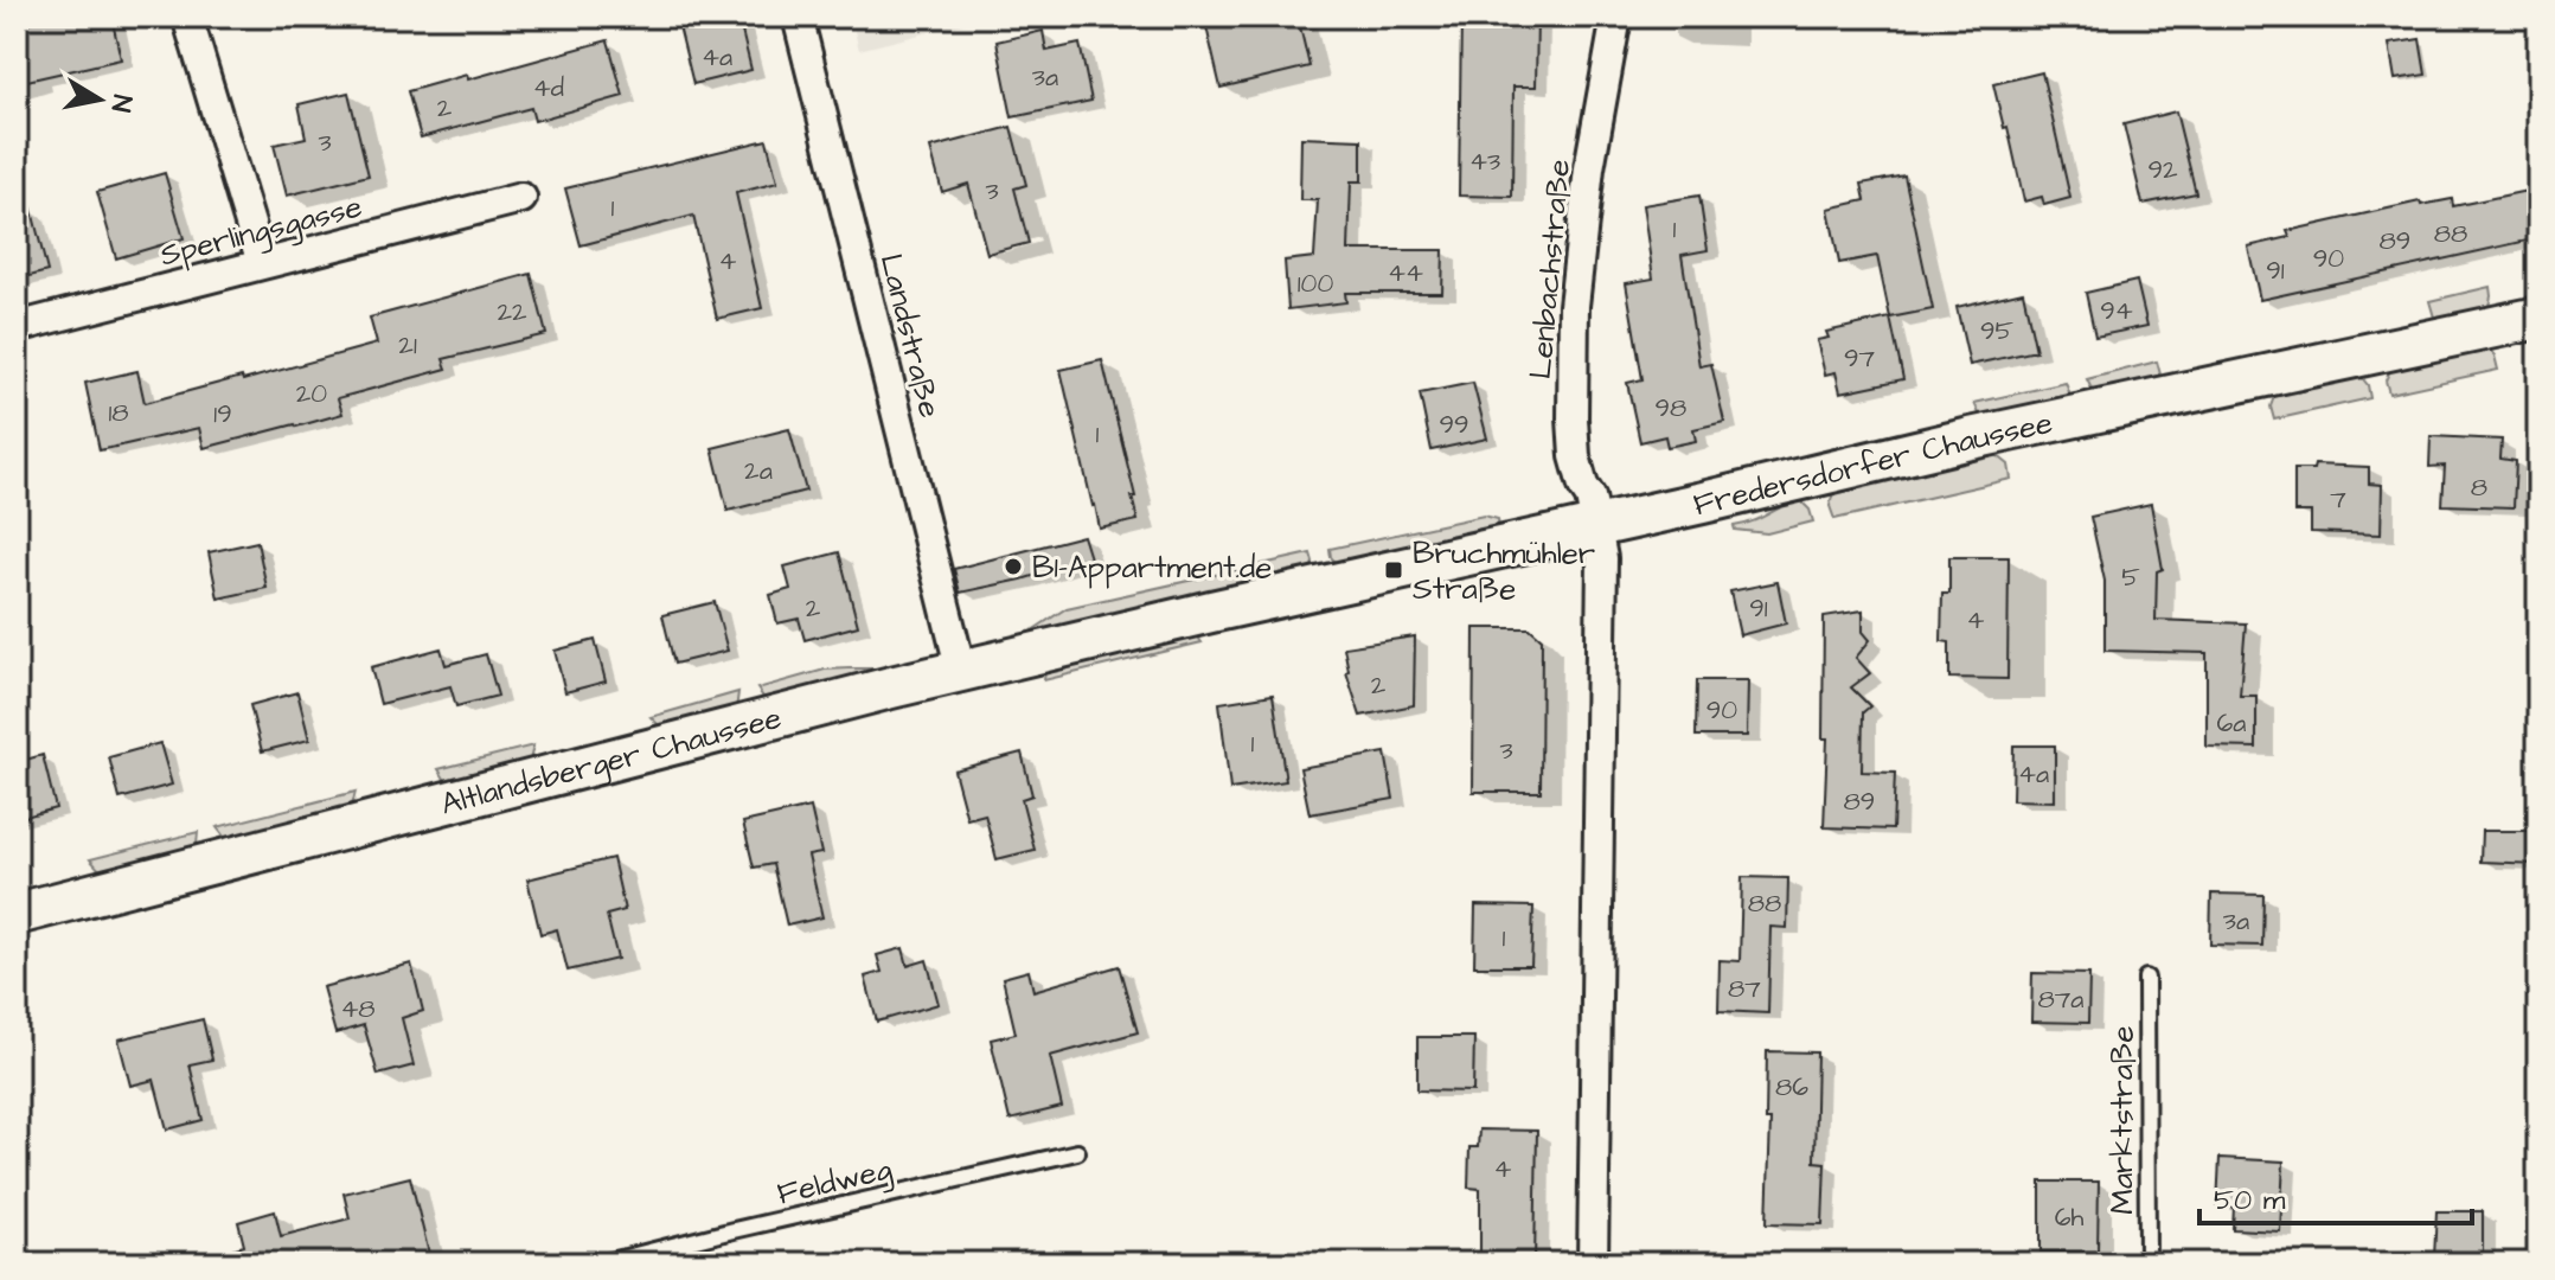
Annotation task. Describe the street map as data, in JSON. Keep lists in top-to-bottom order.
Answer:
{
  "streets": {
    "main road": ["Fredersdorfer Chaussee", "Altlandsberger Chaussee"],
    "street": ["Sperlingsgasse", "Lenbachstraße", "Landstraße"],
    "lane": ["Marktstraße", "Feldweg"]
  },
  "crossings": [
    ["Lenbachstraße", "Fredersdorfer Chaussee"],
    ["Landstraße", "Altlandsberger Chaussee"],
    ["Fredersdorfer Chaussee", "Altlandsberger Chaussee"]
  ],
  "places": {
    "other": ["B1-Appartment.de"],
    "transit": ["Bruchmühler Straße"]
  },
  "house_numbers": [
    "4a",
    "3a",
    "4d",
    "2",
    "3",
    "43",
    "92",
    "3",
    "1",
    "1",
    "88",
    "89",
    "90",
    "4",
    "91",
    "44",
    "100",
    "94",
    "22",
    "95",
    "21",
    "97",
    "20",
    "98",
    "18",
    "19",
    "99",
    "1",
    "2a",
    "8",
    "7",
    "5",
    "2",
    "91",
    "4",
    "2",
    "90",
    "6a",
    "1",
    "3",
    "4a",
    "89",
    "88",
    "3a",
    "1",
    "87",
    "87a",
    "48",
    "86",
    "4",
    "6h"
  ],
  "scale_bar": "50 m",
  "north": "right"
}
